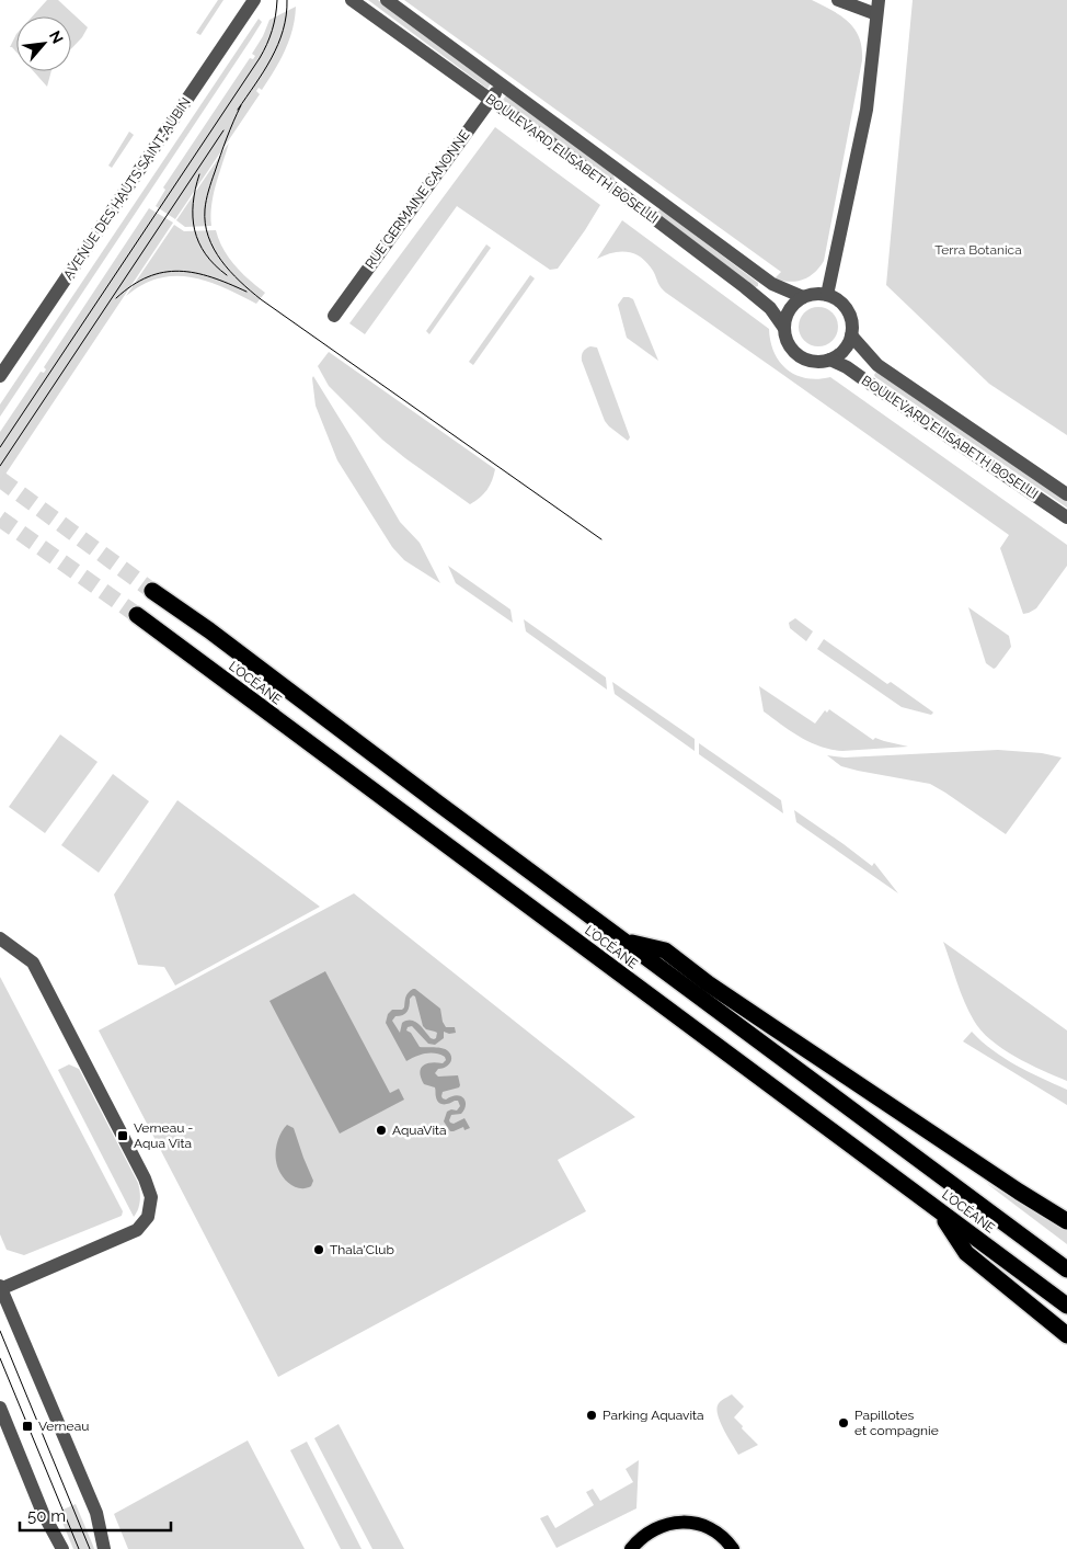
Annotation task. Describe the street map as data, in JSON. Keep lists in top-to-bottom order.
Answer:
{
  "streets": {
    "highway": ["L’OCÉANE"],
    "street": ["BOULEVARD ELISABETH BOSELLI", "AVENUE DES HAUTS SAINT-AUBIN", "RUE GERMAINE CANONNE"]
  },
  "crossings": [
    ["BOULEVARD ELISABETH BOSELLI", "RUE GERMAINE CANONNE"]
  ],
  "parks": ["Terra Botanica"],
  "places": {
    "other": [
      "AquaVita",
      "Thala'Club",
      "Parking Aquavita",
      "Papillotes et compagnie"
    ],
    "transit": ["Verneau - Aqua Vita", "Verneau"]
  },
  "scale_bar": "50 m",
  "north": "top right"
}
